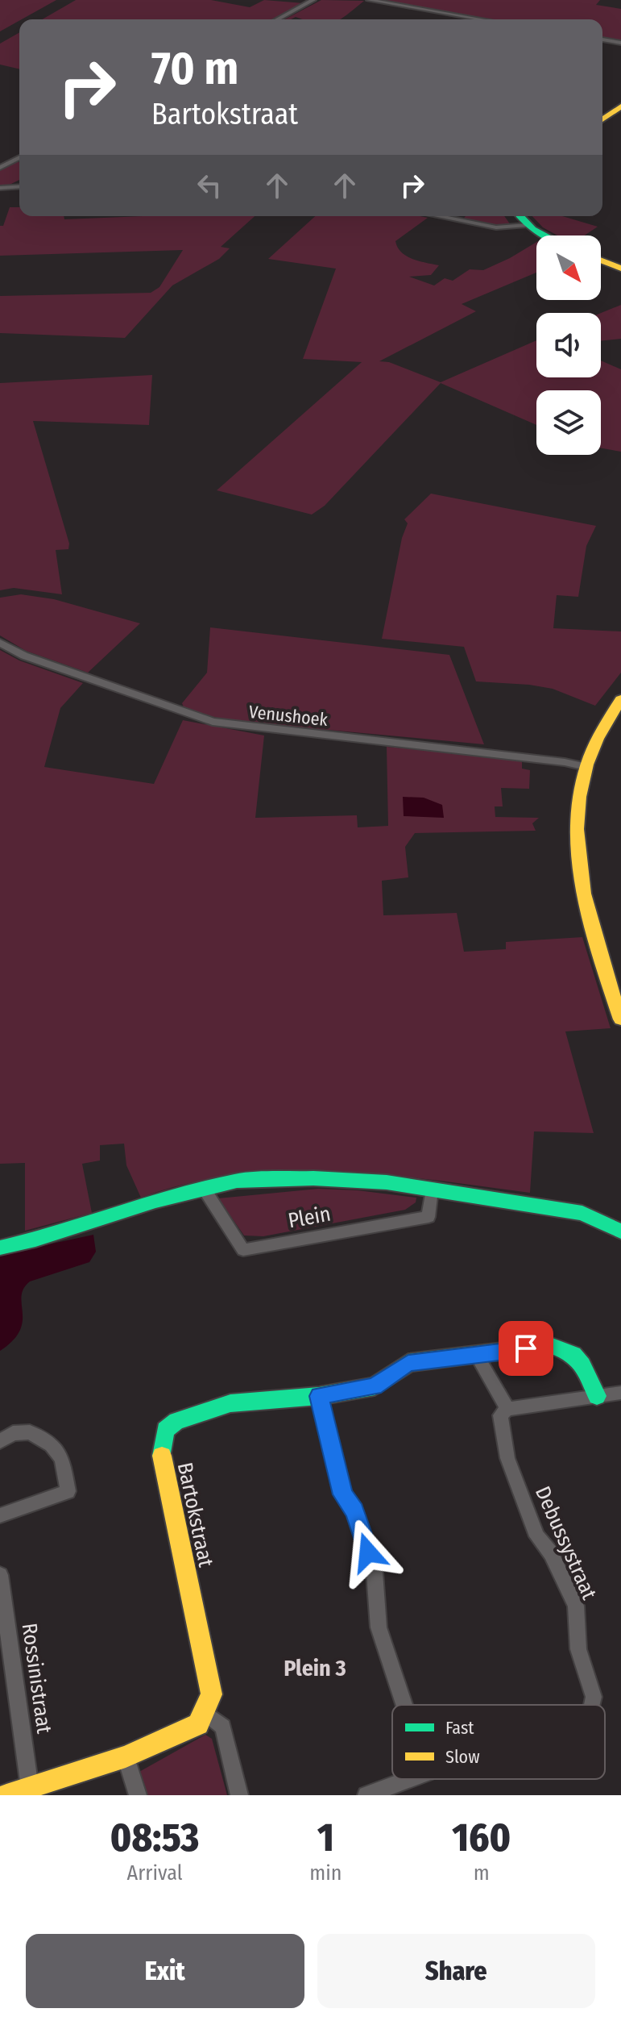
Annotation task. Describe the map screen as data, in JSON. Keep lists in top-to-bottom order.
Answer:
{
  "streets": {
    "street": [
      "Venushoek",
      "Plein",
      "Bartokstraat",
      "Debussystraat",
      "Rossinistraat"
    ]
  },
  "districts": ["Plein 3"],
  "legend": ["Fast", "Slow"],
  "north": "bottom right",
  "page": {
    "turn": ["70 m", "Bartokstraat"],
    "eta": [
      "08:53",
      "Arrival",
      "1",
      "min",
      "160",
      "m"
    ],
    "buttons": ["Exit", "Share"]
  }
}
